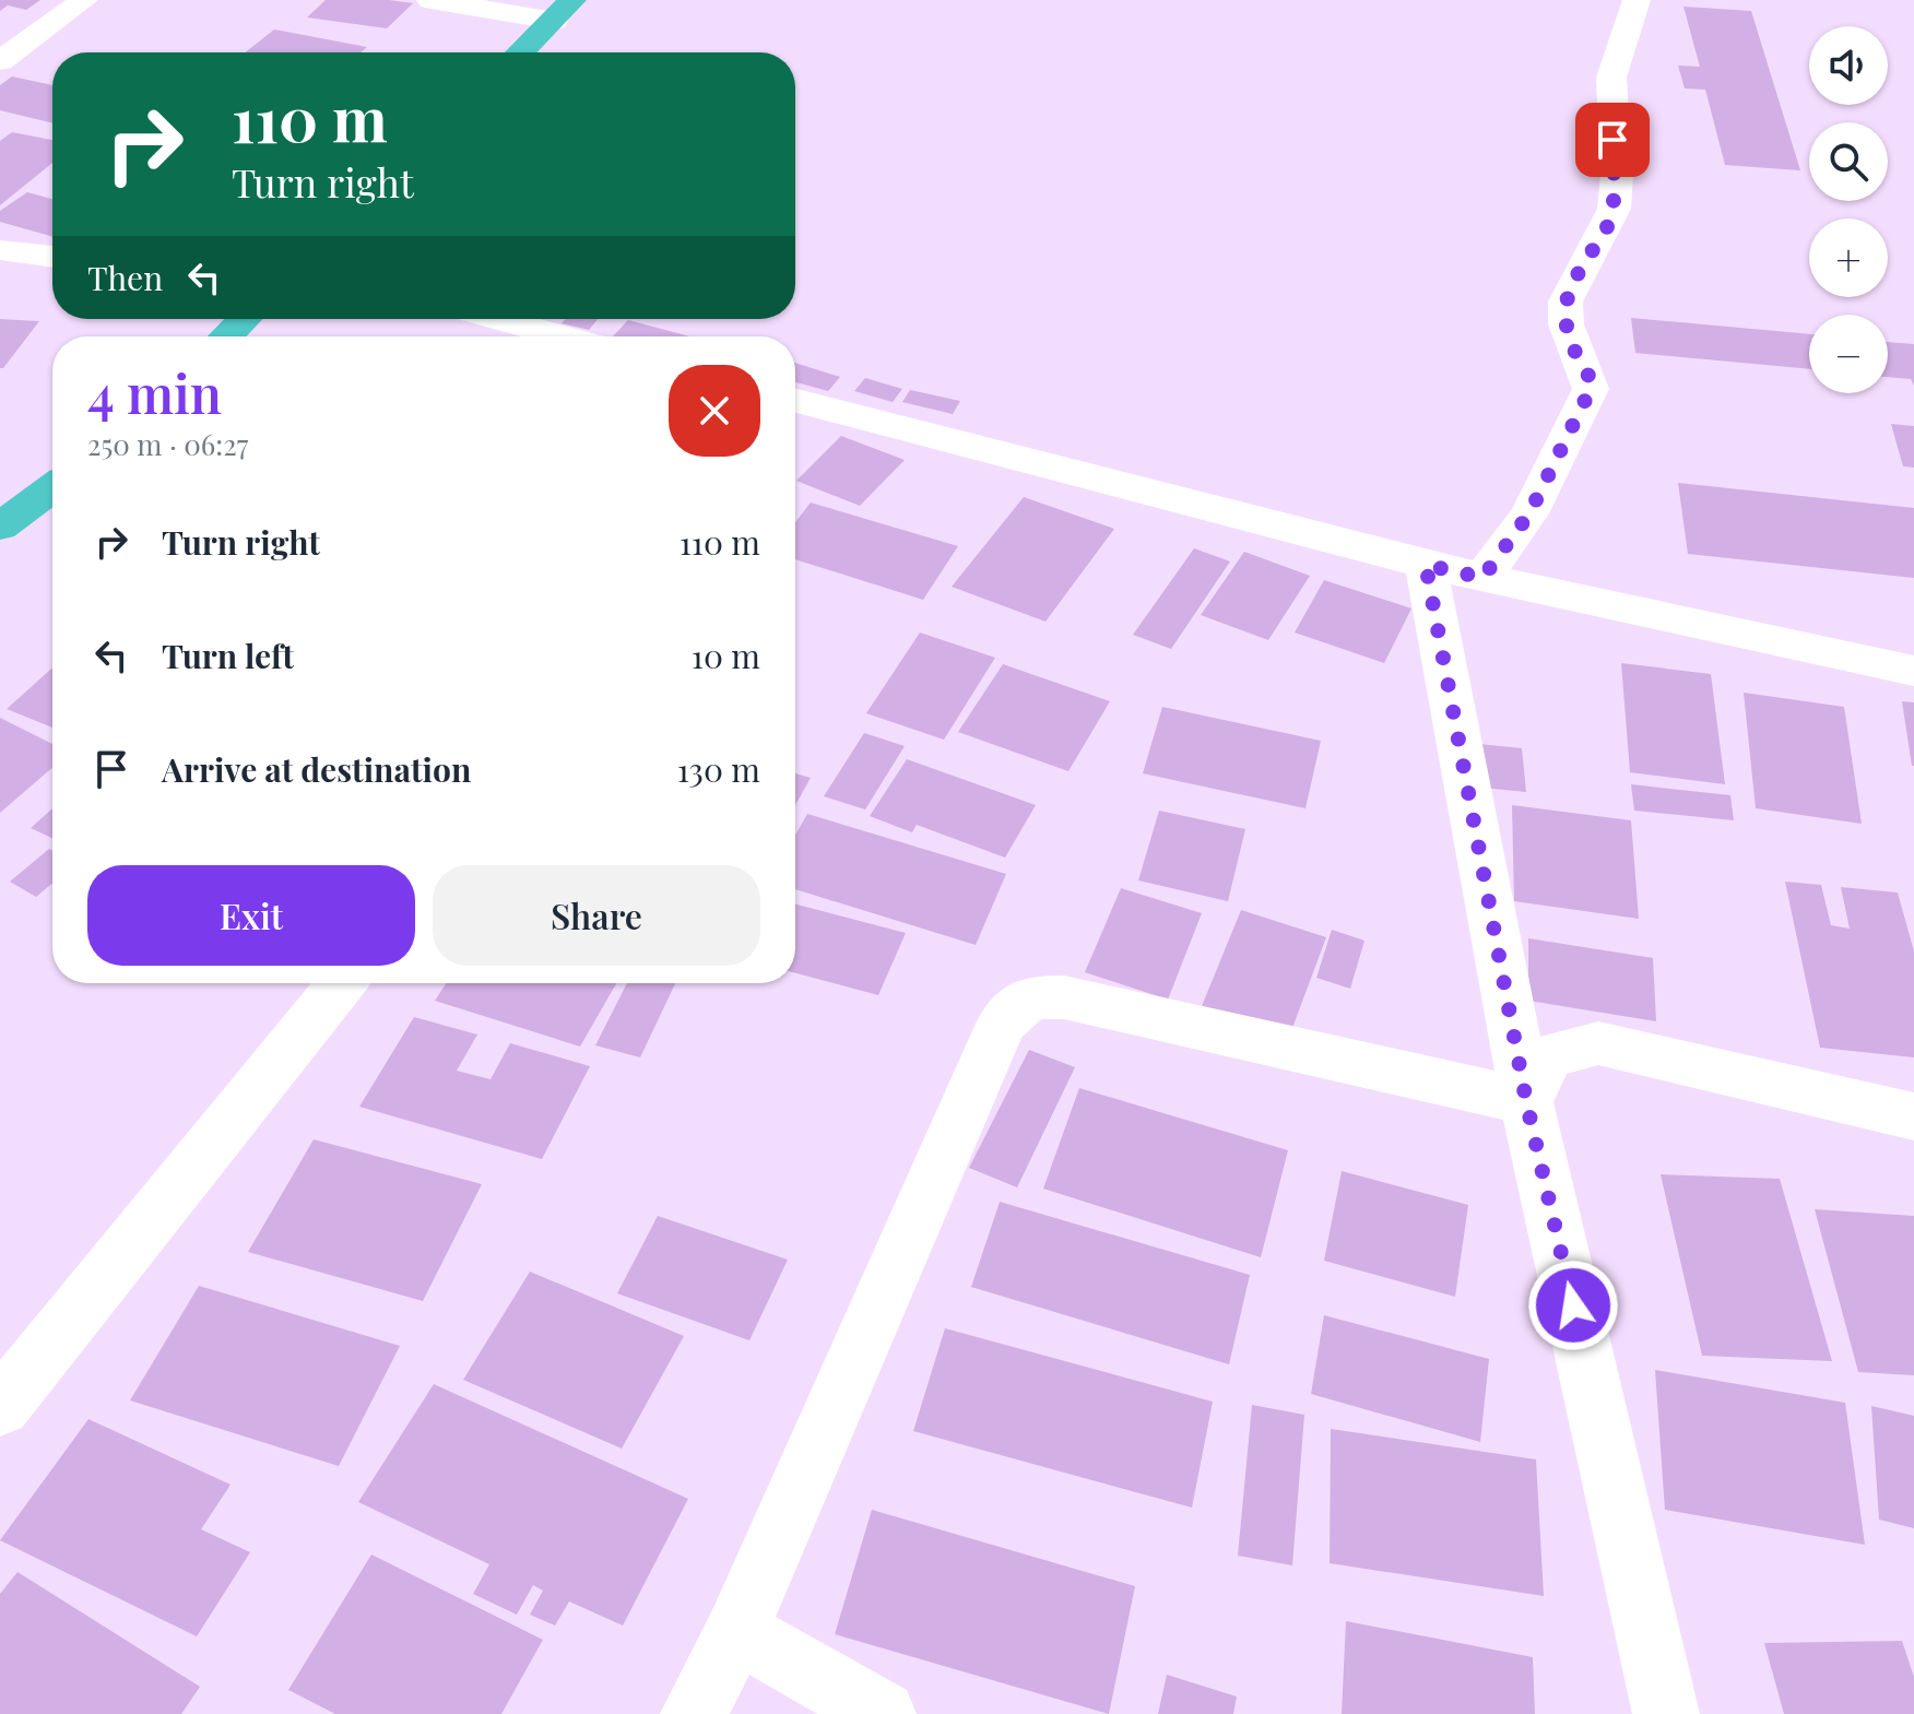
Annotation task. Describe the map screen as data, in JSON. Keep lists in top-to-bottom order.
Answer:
{
  "page": {
    "map_buttons": ["+", "−"],
    "turn": ["110 m", "Turn right"],
    "then": "Then",
    "heading": ["4 min", "250 m · 06:27"],
    "list": [
      {
        "name": "Turn right",
        "value": "110 m"
      },
      {
        "name": "Turn left",
        "value": "10 m"
      },
      {
        "name": "Arrive at destination",
        "value": "130 m"
      }
    ],
    "buttons": ["Exit", "Share"]
  }
}
